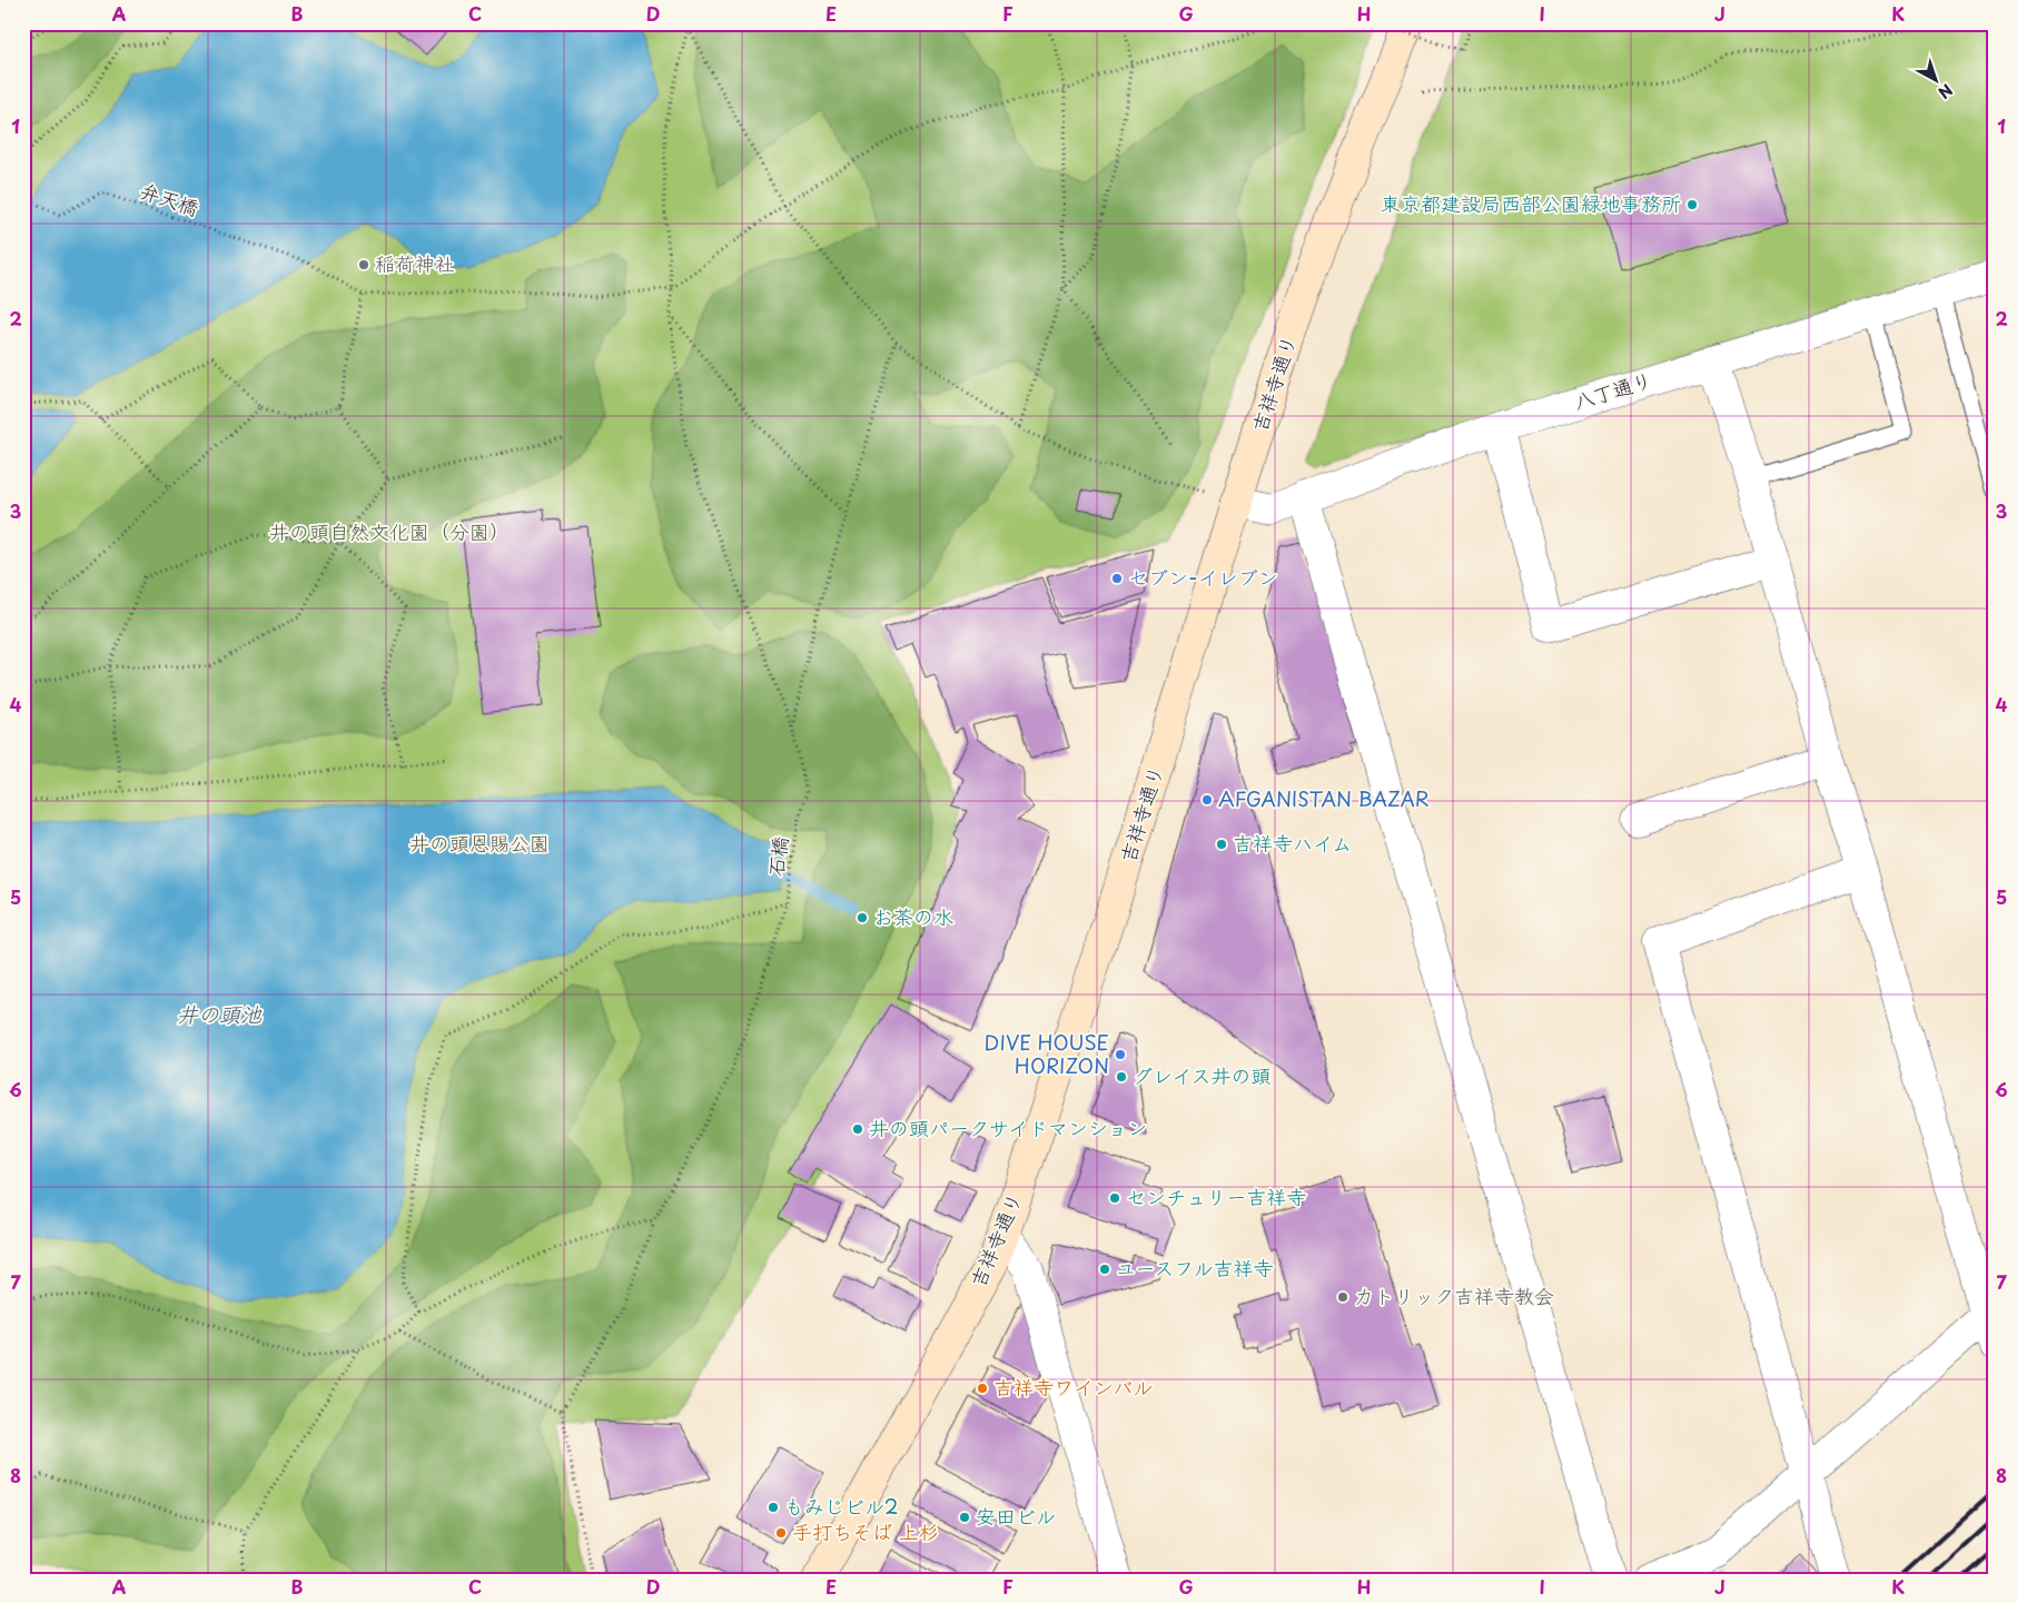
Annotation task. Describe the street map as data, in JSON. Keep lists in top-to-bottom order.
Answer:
{
  "streets": {
    "main road": ["吉祥寺通り"],
    "street": ["八丁通り"],
    "path": ["弁天橋", "石橋"]
  },
  "crossings": [
    ["吉祥寺通り", "八丁通り"]
  ],
  "water": ["井の頭池"],
  "parks": ["井の頭自然文化園（分園）", "井の頭恩賜公園"],
  "places": [
    "東京都建設局西部公園緑地事務所",
    "稲荷神社",
    "セブン-イレブン",
    "AFGANISTAN BAZAR",
    "吉祥寺ハイム",
    "お茶の水",
    "DIVE HOUSE HORIZON",
    "グレイス井の頭",
    "井の頭パークサイドマンション",
    "センチュリー吉祥寺",
    "ユースフル吉祥寺",
    "カトリック吉祥寺教会",
    "吉祥寺ワインバル",
    "もみじビル2",
    "安田ビル",
    "手打ちそば 上杉"
  ],
  "north": "bottom right",
  "grid": {
    "columns": [
      "A",
      "B",
      "C",
      "D",
      "E",
      "F",
      "G",
      "H",
      "I",
      "J",
      "K"
    ],
    "rows": [
      "1",
      "2",
      "3",
      "4",
      "5",
      "6",
      "7",
      "8"
    ]
  }
}
